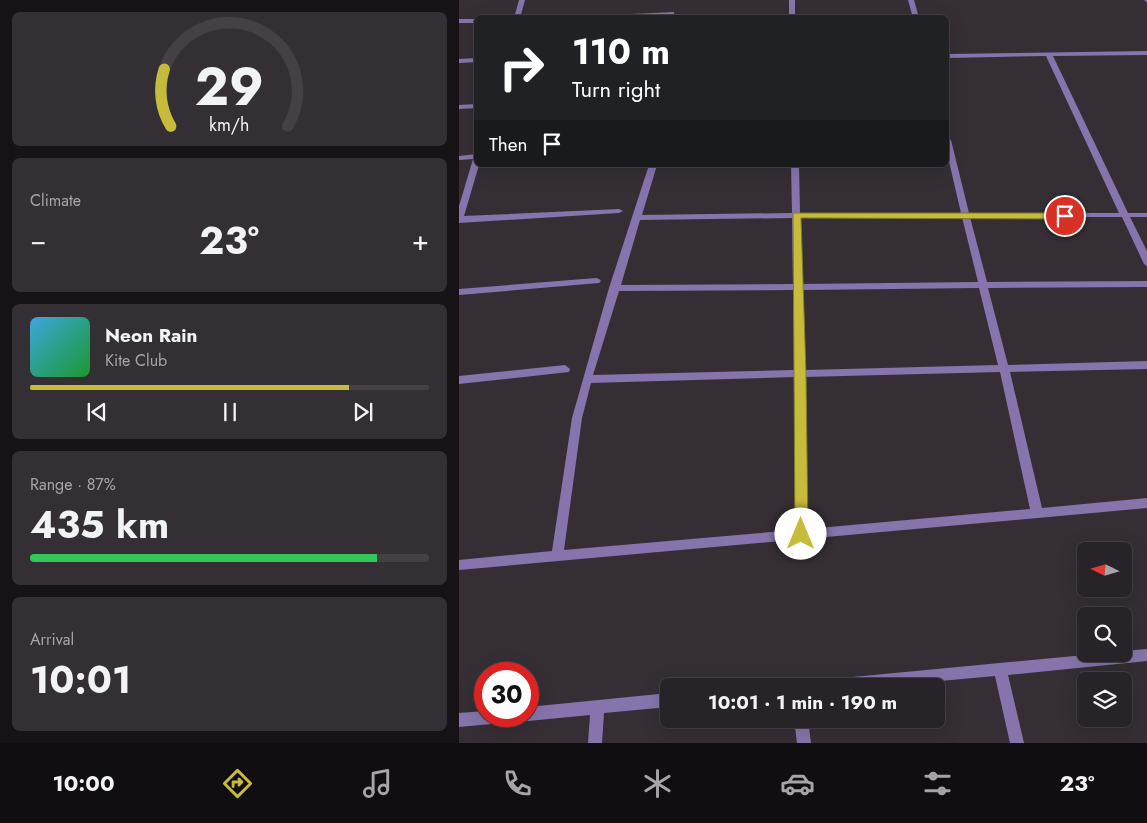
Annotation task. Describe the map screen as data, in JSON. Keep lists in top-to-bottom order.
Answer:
{
  "north": "left",
  "page": {
    "turn": ["110 m", "Turn right"],
    "then": "Then",
    "tile": [
      "Climate",
      ["Range · 87%", "435 km"],
      ["Arrival", "10:01"]
    ],
    "heat": ["−", "23°", "+"],
    "song": ["Neon Rain", "Kite Club"],
    "limit": "30",
    "trip": "10:01 · 1 min · 190 m",
    "tabs": ["10:00", "23°"],
    "gauge": ["29", "km/h"]
  }
}
